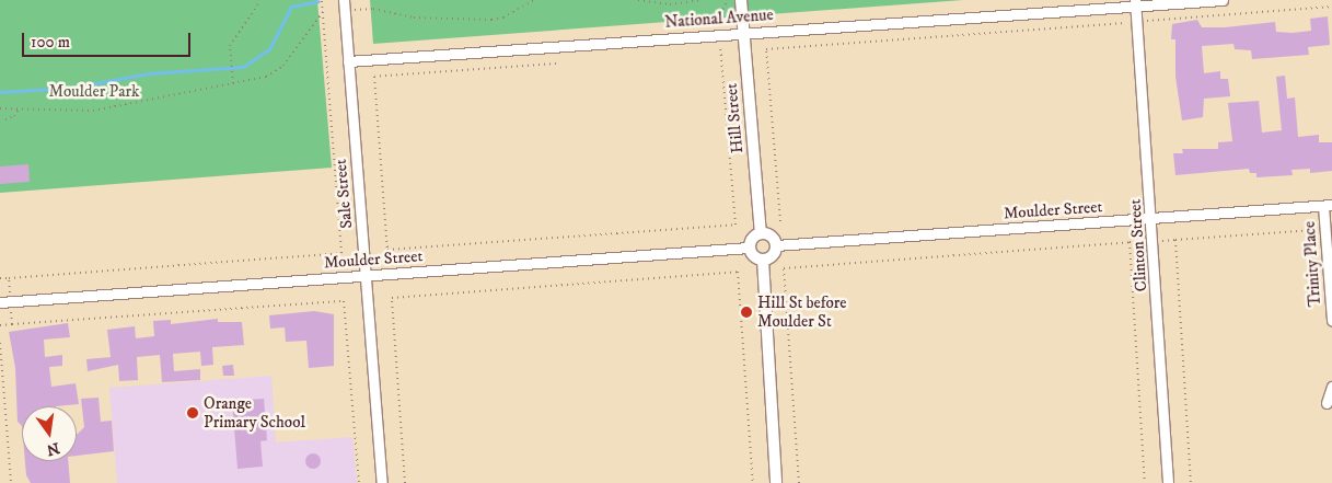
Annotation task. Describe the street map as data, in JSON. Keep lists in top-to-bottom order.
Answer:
{
  "streets": {
    "street": [
      "National Avenue",
      "Hill Street",
      "Sale Street",
      "Moulder Street",
      "Clinton Street",
      "Trinity Place"
    ]
  },
  "crossings": [
    ["National Avenue", "Hill Street"],
    ["National Avenue", "Sale Street"],
    ["National Avenue", "Clinton Street"],
    ["Hill Street", "Moulder Street"],
    ["Sale Street", "Moulder Street"],
    ["Moulder Street", "Clinton Street"],
    ["Moulder Street", "Trinity Place"]
  ],
  "parks": ["Moulder Park"],
  "places": ["Hill St before Moulder St", "Orange Primary School"],
  "scale_bar": "100 m",
  "north": "bottom"
}
